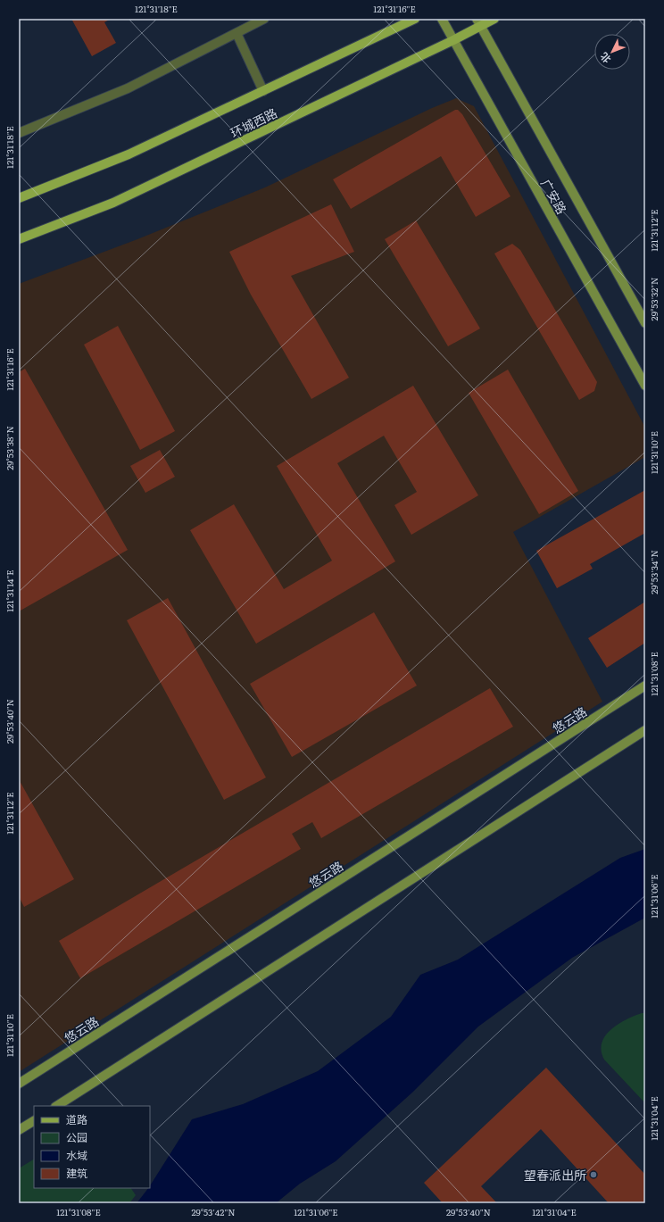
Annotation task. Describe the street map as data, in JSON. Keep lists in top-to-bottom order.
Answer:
{
  "streets": {
    "main road": ["环城西路"],
    "street": ["广安路", "悠云路"]
  },
  "crossings": [
    ["环城西路", "广安路"]
  ],
  "places": ["望春派出所"],
  "legend": [
    "道路",
    "公园",
    "水域",
    "建筑"
  ],
  "north": "bottom left",
  "coordinates": [
    "121°31'18\"E",
    "121°31'16\"E",
    "121°31'12\"E",
    "29°53'32\"N",
    "29°53'38\"N",
    "121°31'10\"E",
    "29°53'34\"N",
    "121°31'14\"E",
    "121°31'08\"E",
    "29°53'40\"N",
    "121°31'06\"E",
    "121°31'04\"E",
    "29°53'42\"N"
  ]
}
